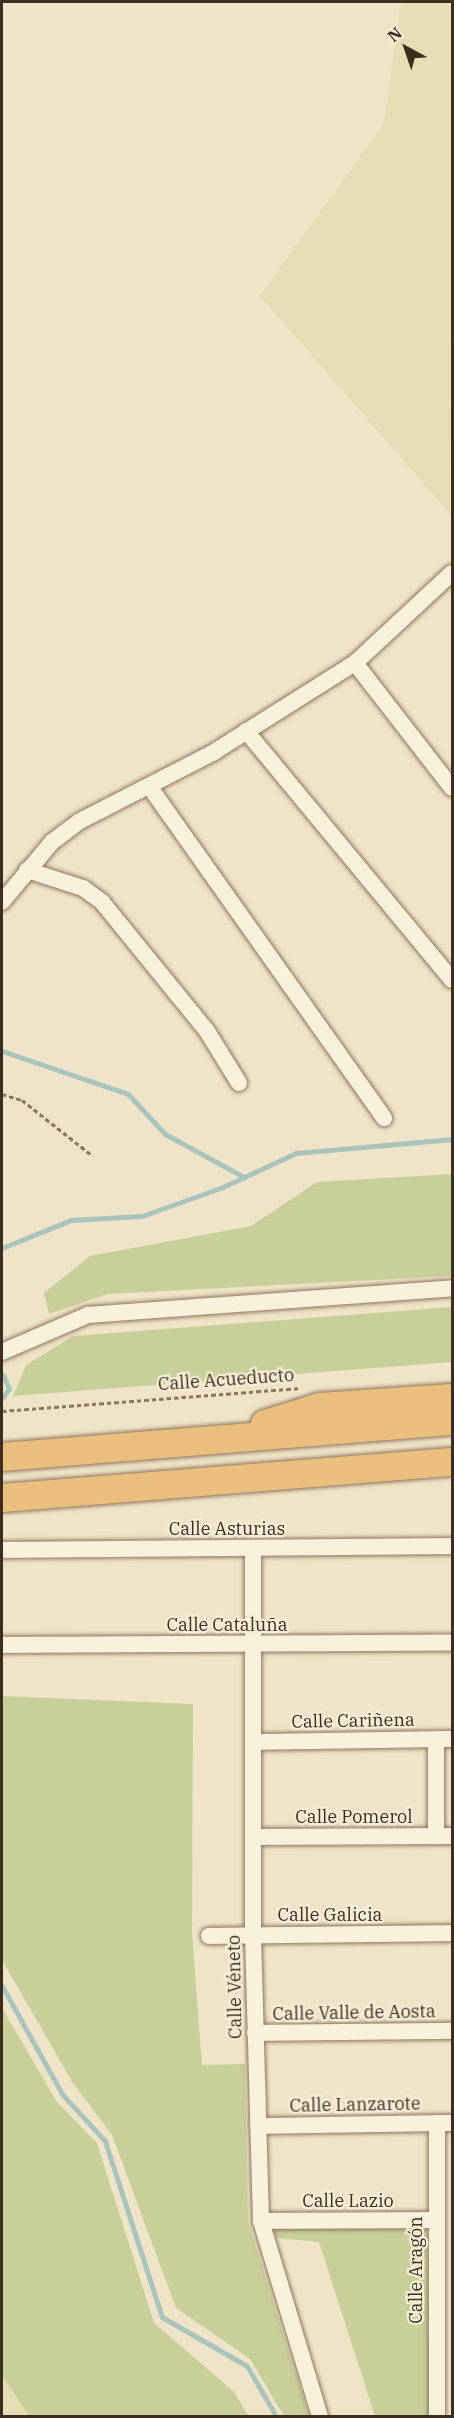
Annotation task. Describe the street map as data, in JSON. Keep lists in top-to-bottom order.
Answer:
{
  "streets": {
    "street": [
      "Calle Asturias",
      "Calle Cataluña",
      "Calle Cariñena",
      "Calle Pomerol",
      "Calle Galicia",
      "Calle Véneto",
      "Calle Valle de Aosta",
      "Calle Lanzarote",
      "Calle Lazio",
      "Calle Aragón"
    ],
    "path": ["Calle Acueducto"]
  },
  "crossings": [
    ["Calle Asturias", "Calle Véneto"],
    ["Calle Cataluña", "Calle Véneto"],
    ["Calle Cariñena", "Calle Véneto"],
    ["Calle Pomerol", "Calle Véneto"],
    ["Calle Galicia", "Calle Véneto"],
    ["Calle Véneto", "Calle Valle de Aosta"],
    ["Calle Véneto", "Calle Lanzarote"],
    ["Calle Véneto", "Calle Lazio"],
    ["Calle Lanzarote", "Calle Aragón"],
    ["Calle Lazio", "Calle Aragón"]
  ],
  "north": "top left"
}
